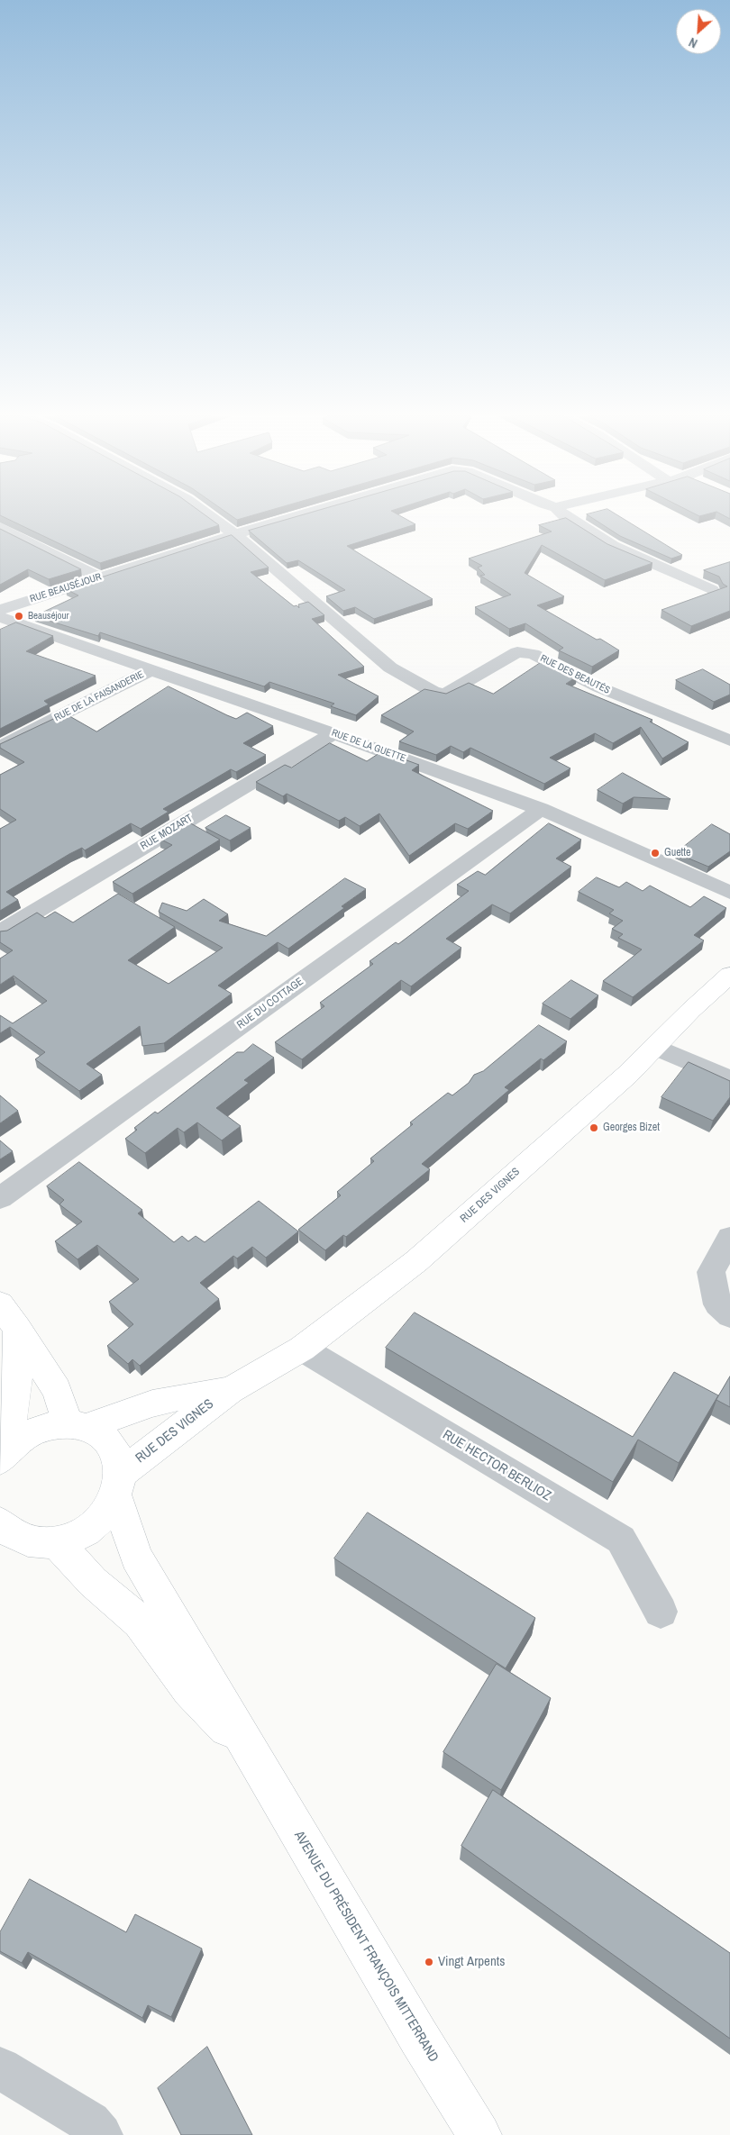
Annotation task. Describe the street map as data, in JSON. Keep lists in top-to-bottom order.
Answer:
{
  "streets": {
    "street": [
      "RUE BEAUSÉJOUR",
      "RUE DES BEAUTÉS",
      "RUE DE LA FAISANDERIE",
      "RUE DE LA GUETTE",
      "RUE MOZART",
      "RUE DU COTTAGE",
      "RUE DES VIGNES",
      "RUE HECTOR BERLIOZ",
      "AVENUE DU PRÉSIDENT FRANÇOIS MITTERRAND"
    ]
  },
  "crossings": [
    ["RUE BEAUSÉJOUR", "RUE DES BEAUTÉS"],
    ["RUE DE LA FAISANDERIE", "RUE DE LA GUETTE"],
    ["RUE DE LA GUETTE", "RUE MOZART"],
    ["RUE DE LA GUETTE", "RUE DU COTTAGE"],
    ["RUE DES VIGNES", "RUE HECTOR BERLIOZ"],
    ["RUE DES VIGNES", "AVENUE DU PRÉSIDENT FRANÇOIS MITTERRAND"]
  ],
  "places": [
    "Beauséjour",
    "Guette",
    "Georges Bizet",
    "Vingt Arpents"
  ],
  "north": "bottom left"
}
